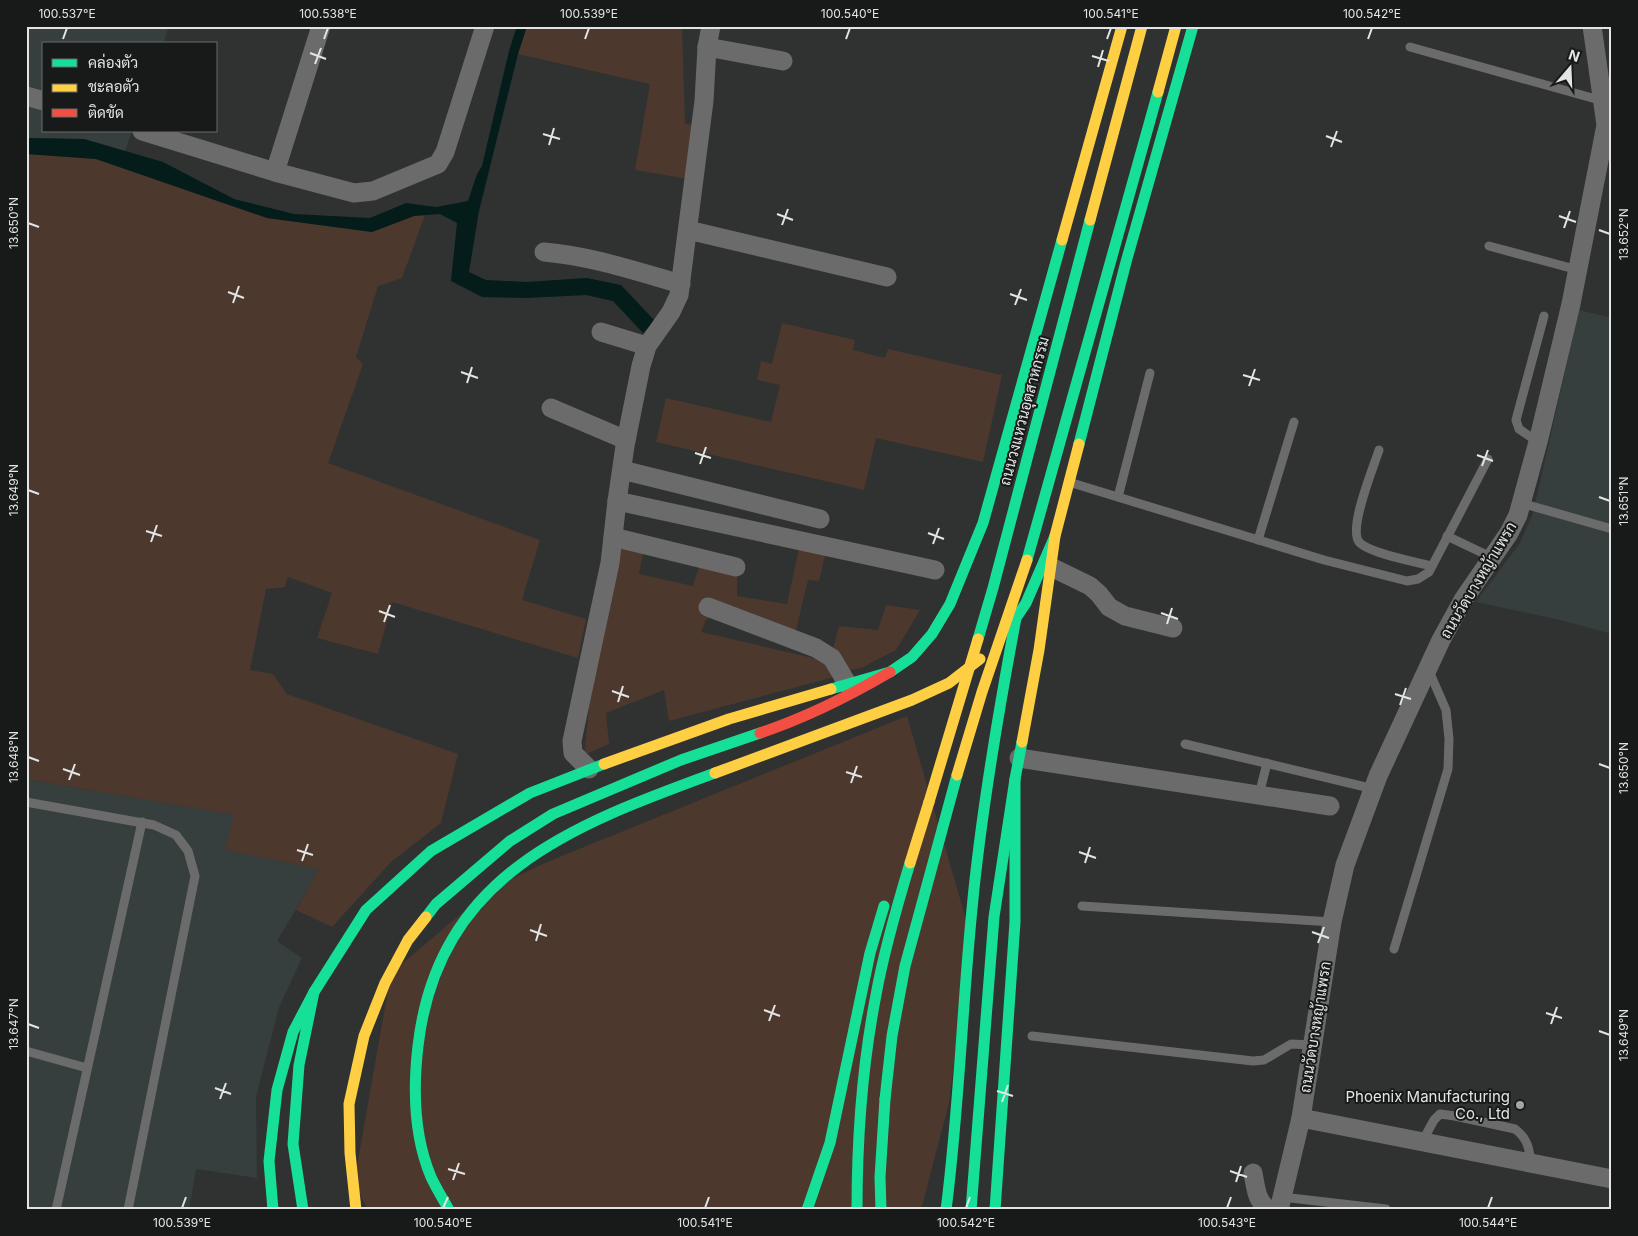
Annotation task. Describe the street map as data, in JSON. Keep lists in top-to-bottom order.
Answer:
{
  "streets": {
    "main road": ["ถนนวงแหวนอุตสาหกรรม"],
    "street": ["ถนนวัดบางหญ้าแพรก"]
  },
  "places": ["Phoenix Manufacturing Co., Ltd"],
  "legend": ["คล่องตัว", "ชะลอตัว", "ติดขัด"],
  "north": "top",
  "coordinates": [
    "100.537°E",
    "100.538°E",
    "100.539°E",
    "100.540°E",
    "100.541°E",
    "100.542°E",
    "13.650°N",
    "13.652°N",
    "13.649°N",
    "13.651°N",
    "13.648°N",
    "13.647°N",
    "100.543°E",
    "100.544°E"
  ]
}
